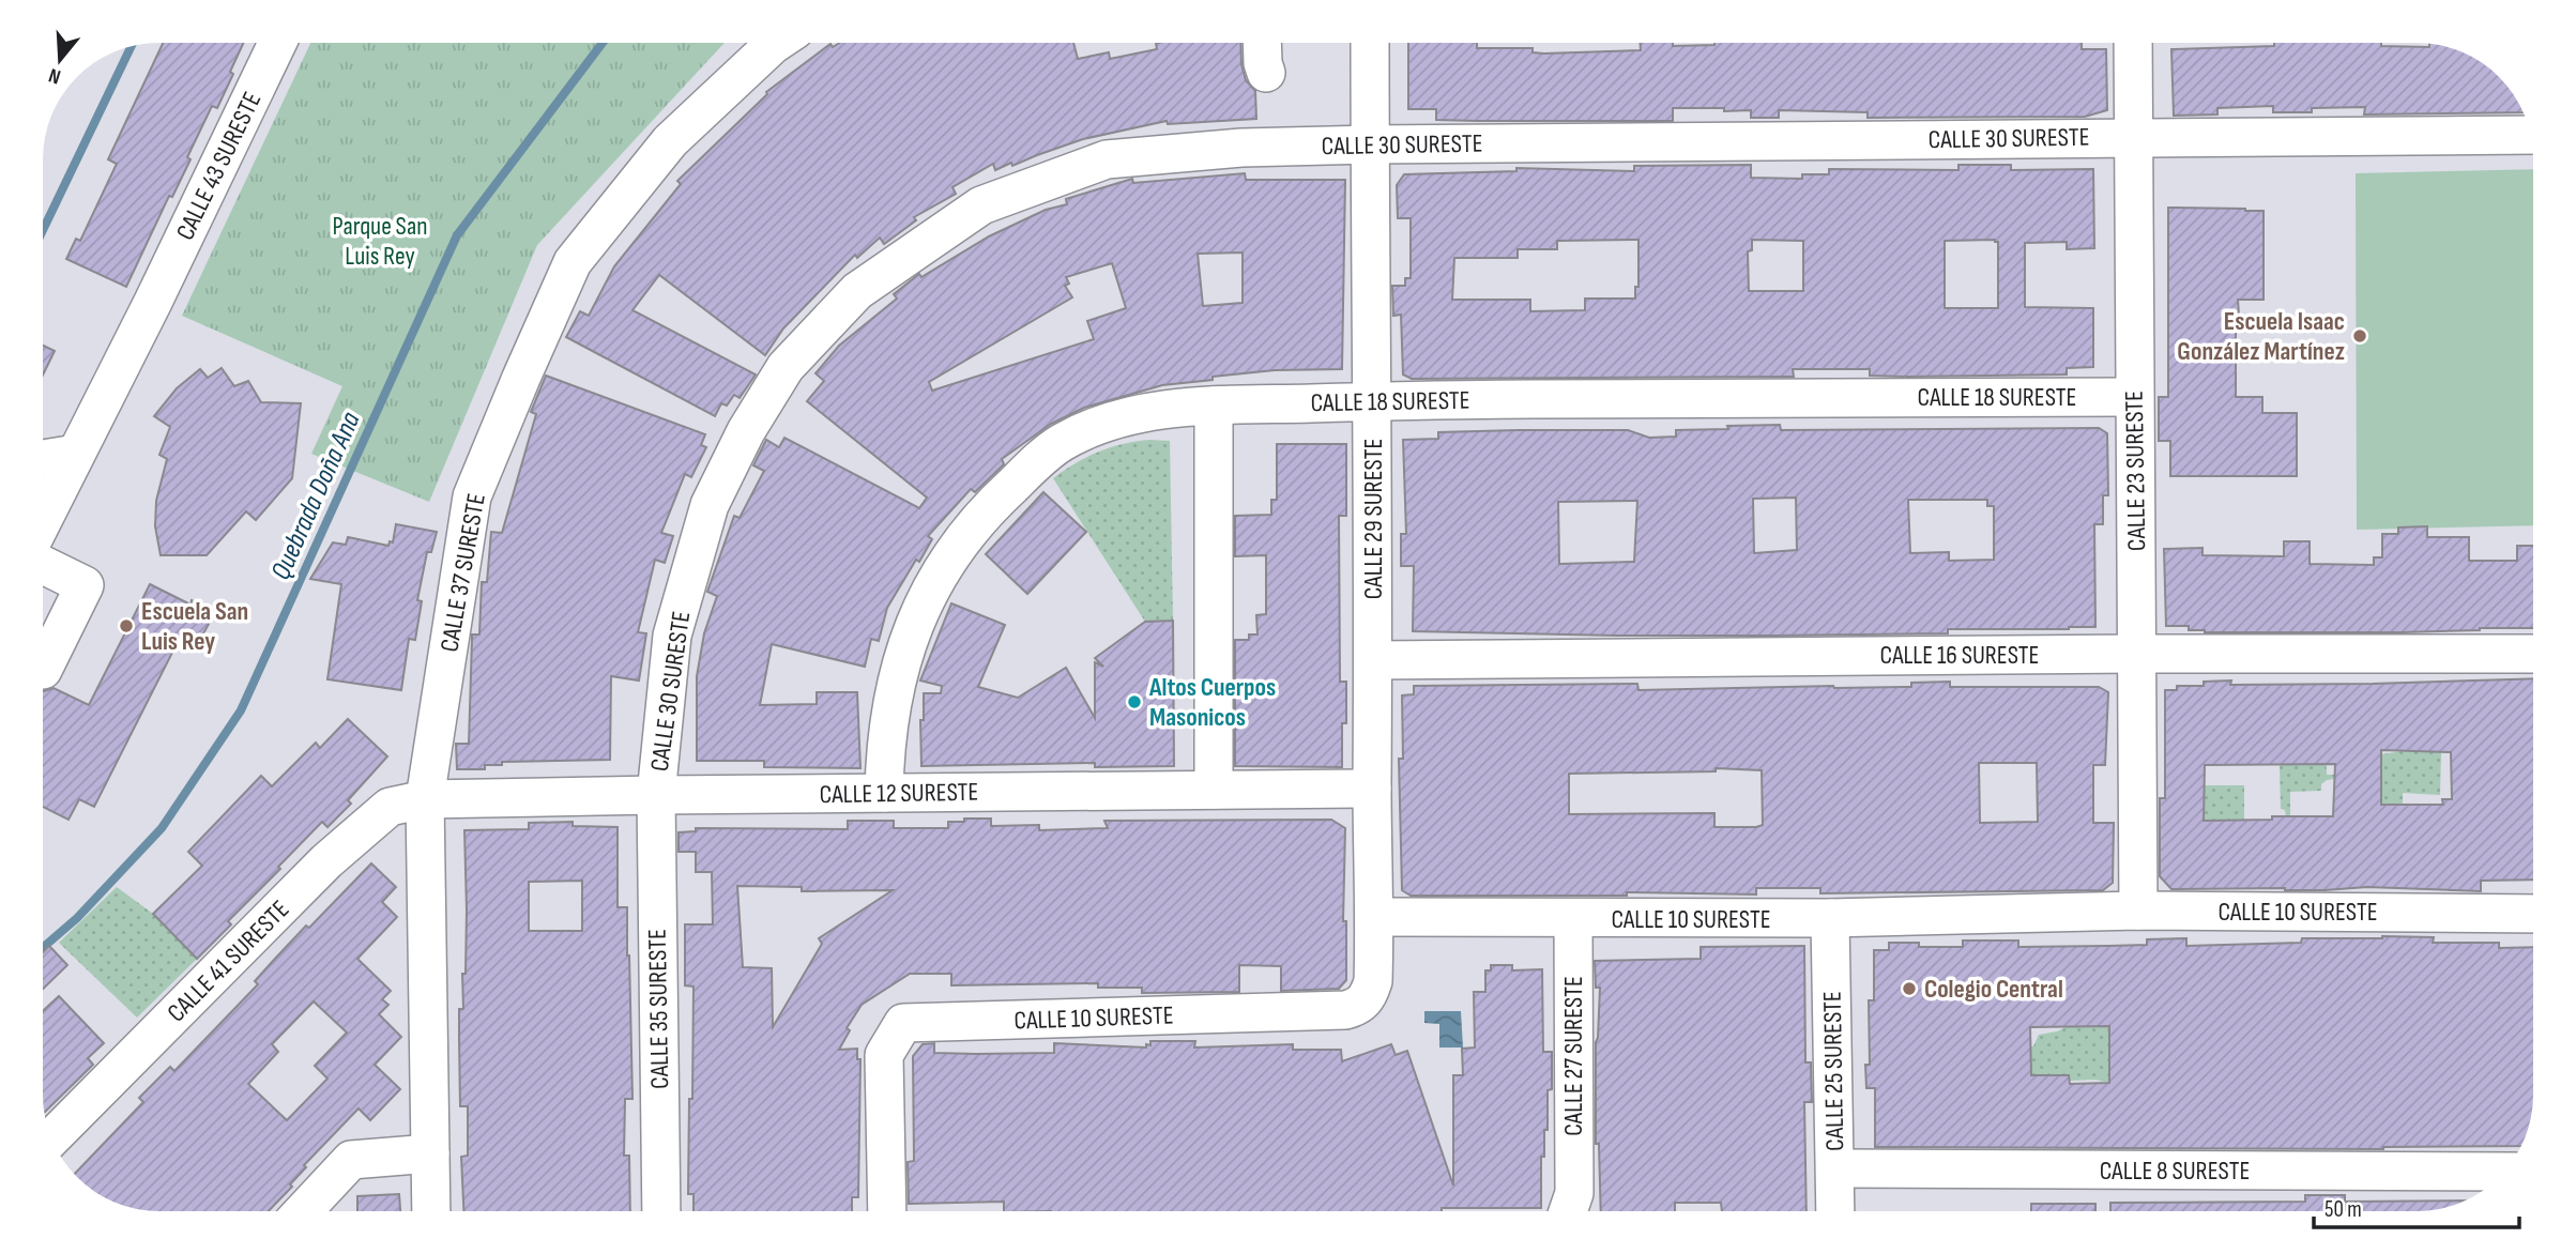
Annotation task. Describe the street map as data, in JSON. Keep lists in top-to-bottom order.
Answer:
{
  "streets": {
    "street": [
      "CALLE 30 SURESTE",
      "CALLE 43 SURESTE",
      "CALLE 18 SURESTE",
      "CALLE 23 SURESTE",
      "CALLE 29 SURESTE",
      "CALLE 37 SURESTE",
      "CALLE 16 SURESTE",
      "CALLE 12 SURESTE",
      "CALLE 10 SURESTE",
      "CALLE 41 SURESTE",
      "CALLE 35 SURESTE",
      "CALLE 27 SURESTE",
      "CALLE 25 SURESTE",
      "CALLE 8 SURESTE"
    ]
  },
  "crossings": [
    ["CALLE 30 SURESTE", "CALLE 23 SURESTE"],
    ["CALLE 30 SURESTE", "CALLE 29 SURESTE"],
    ["CALLE 30 SURESTE", "CALLE 12 SURESTE"],
    ["CALLE 30 SURESTE", "CALLE 35 SURESTE"],
    ["CALLE 18 SURESTE", "CALLE 23 SURESTE"],
    ["CALLE 18 SURESTE", "CALLE 29 SURESTE"],
    ["CALLE 18 SURESTE", "CALLE 12 SURESTE"],
    ["CALLE 23 SURESTE", "CALLE 16 SURESTE"],
    ["CALLE 23 SURESTE", "CALLE 10 SURESTE"],
    ["CALLE 29 SURESTE", "CALLE 16 SURESTE"],
    ["CALLE 29 SURESTE", "CALLE 12 SURESTE"],
    ["CALLE 29 SURESTE", "CALLE 10 SURESTE"],
    ["CALLE 37 SURESTE", "CALLE 12 SURESTE"],
    ["CALLE 37 SURESTE", "CALLE 41 SURESTE"],
    ["CALLE 12 SURESTE", "CALLE 41 SURESTE"],
    ["CALLE 12 SURESTE", "CALLE 35 SURESTE"],
    ["CALLE 10 SURESTE", "CALLE 27 SURESTE"],
    ["CALLE 10 SURESTE", "CALLE 25 SURESTE"],
    ["CALLE 25 SURESTE", "CALLE 8 SURESTE"]
  ],
  "water": ["Quebrada Doña Ana"],
  "parks": ["Parque San Luis Rey"],
  "places": [
    "Escuela Isaac González Martínez",
    "Escuela San Luis Rey",
    "Altos Cuerpos Masonicos",
    "Colegio Central"
  ],
  "scale_bar": "50 m",
  "north": "bottom"
}
